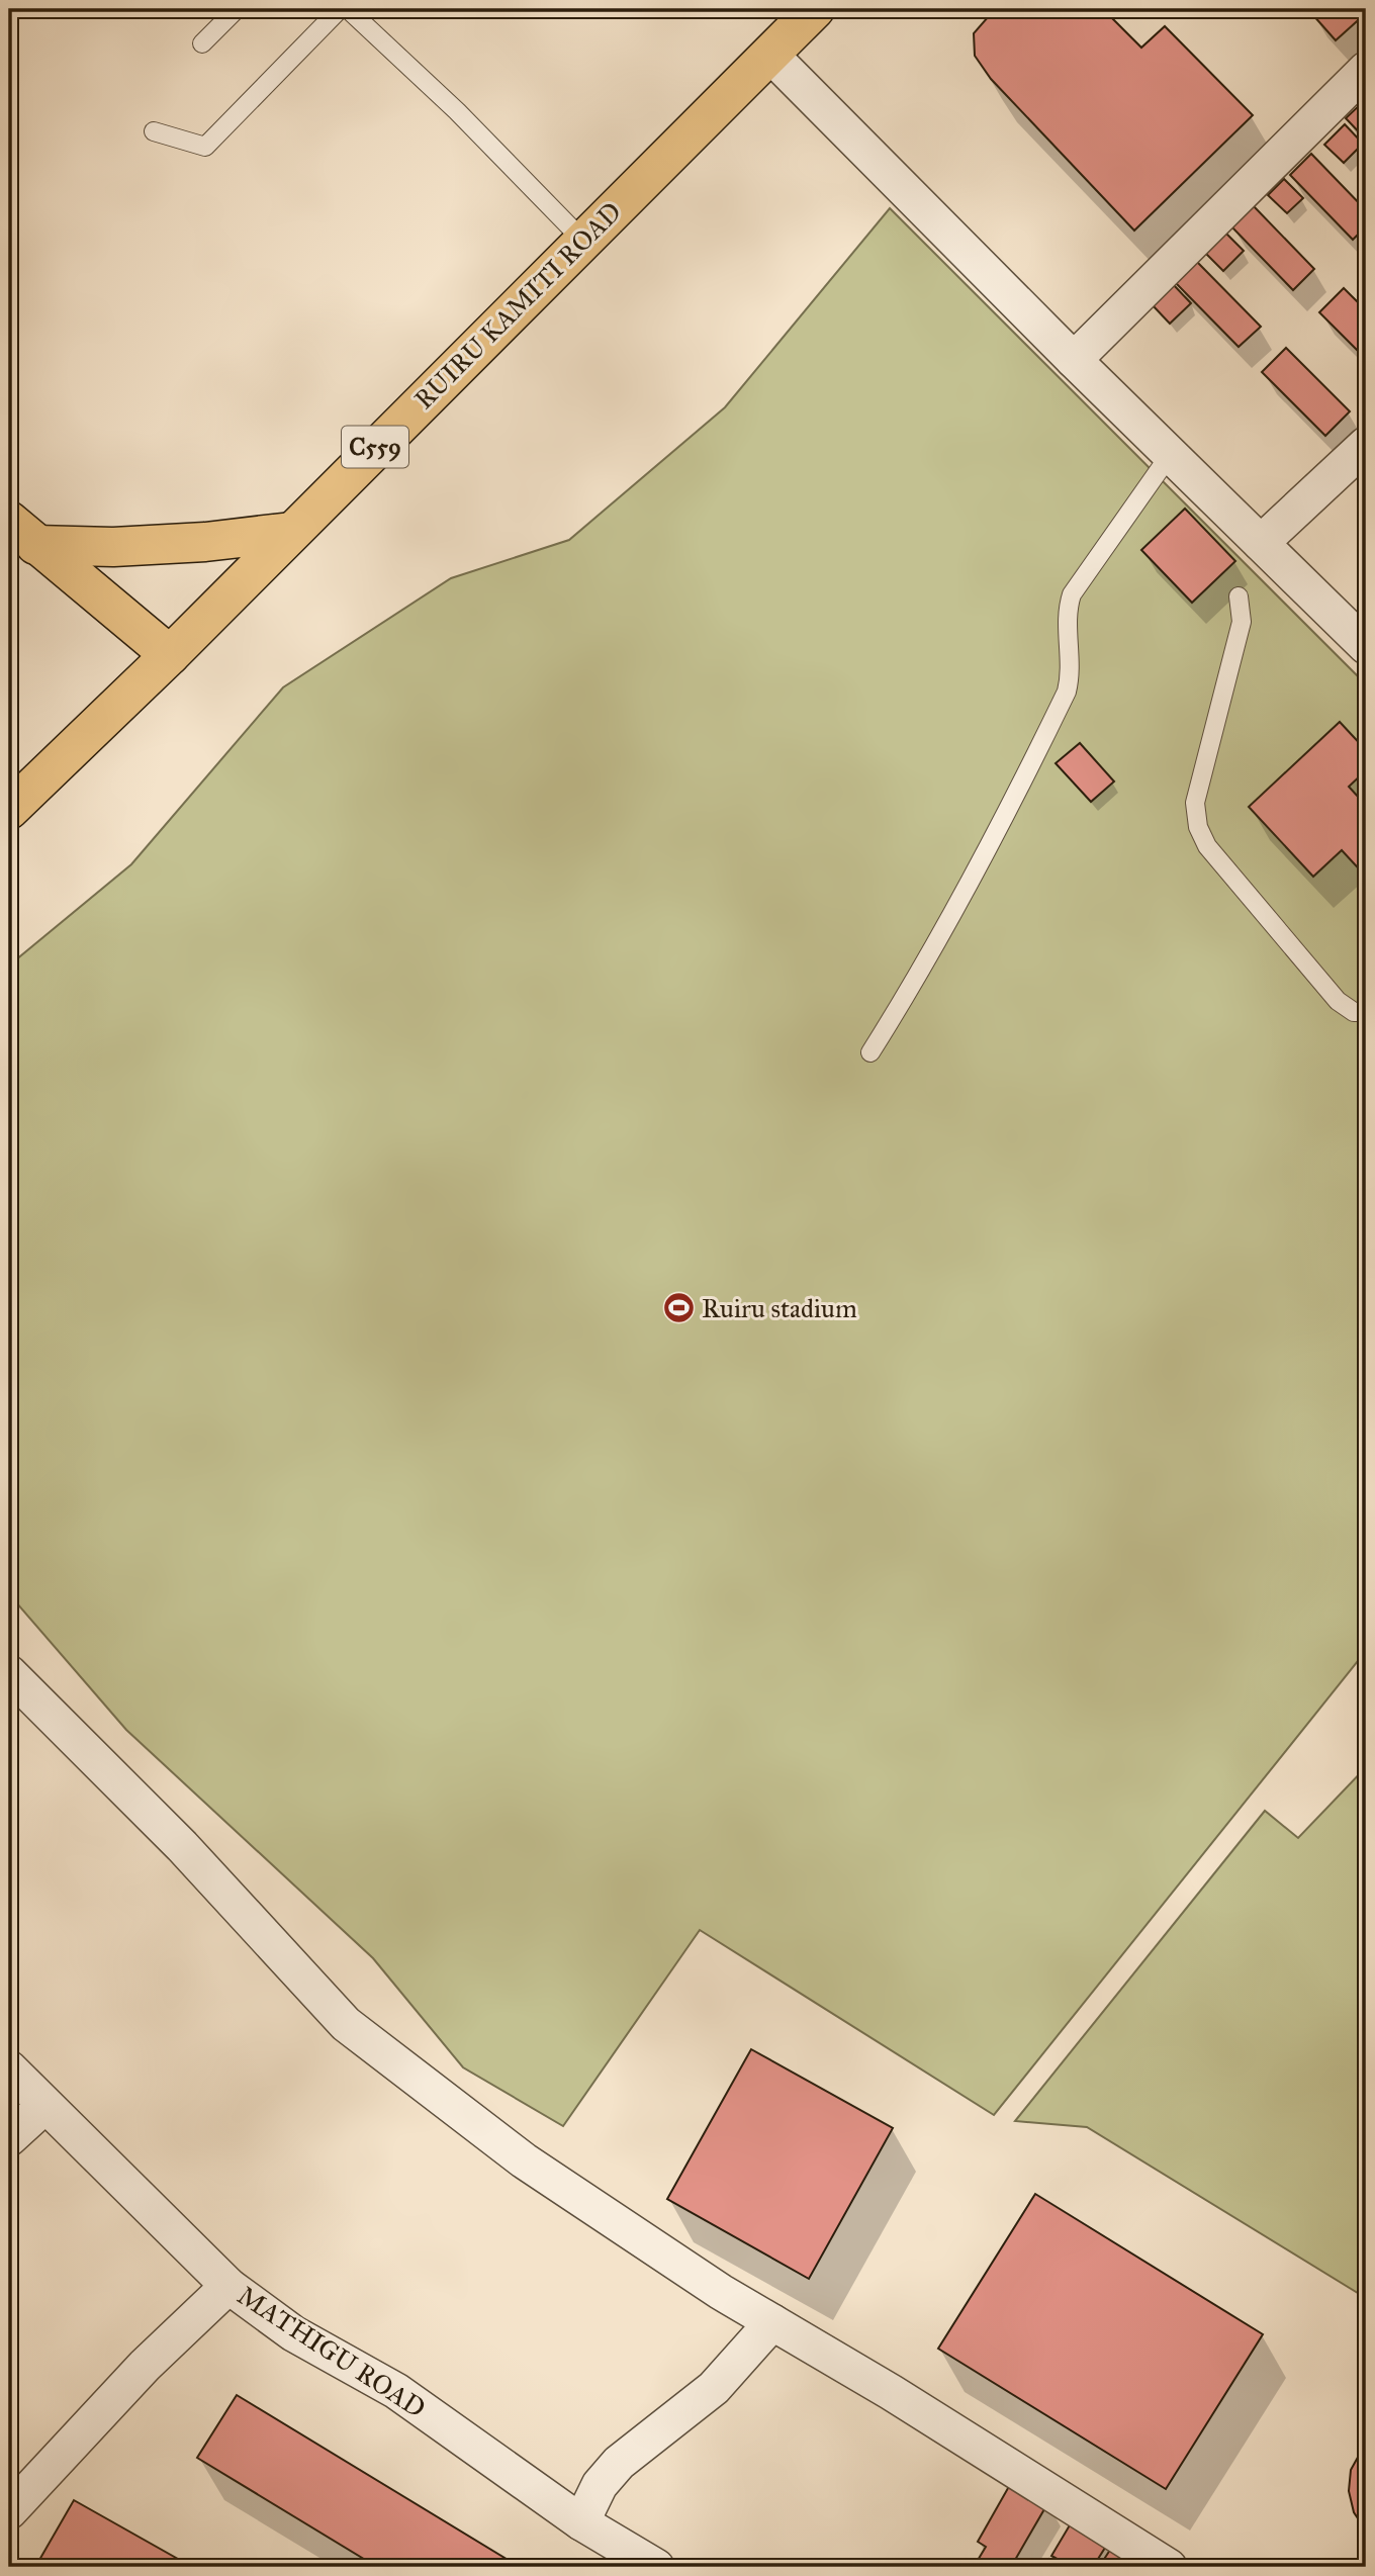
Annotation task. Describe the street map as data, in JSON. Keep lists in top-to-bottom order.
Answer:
{
  "streets": {
    "main road": ["RUIRU KAMITI ROAD", "C559"],
    "street": ["MATHIGU ROAD"]
  },
  "places": {
    "sports": ["Ruiru stadium"]
  }
}
